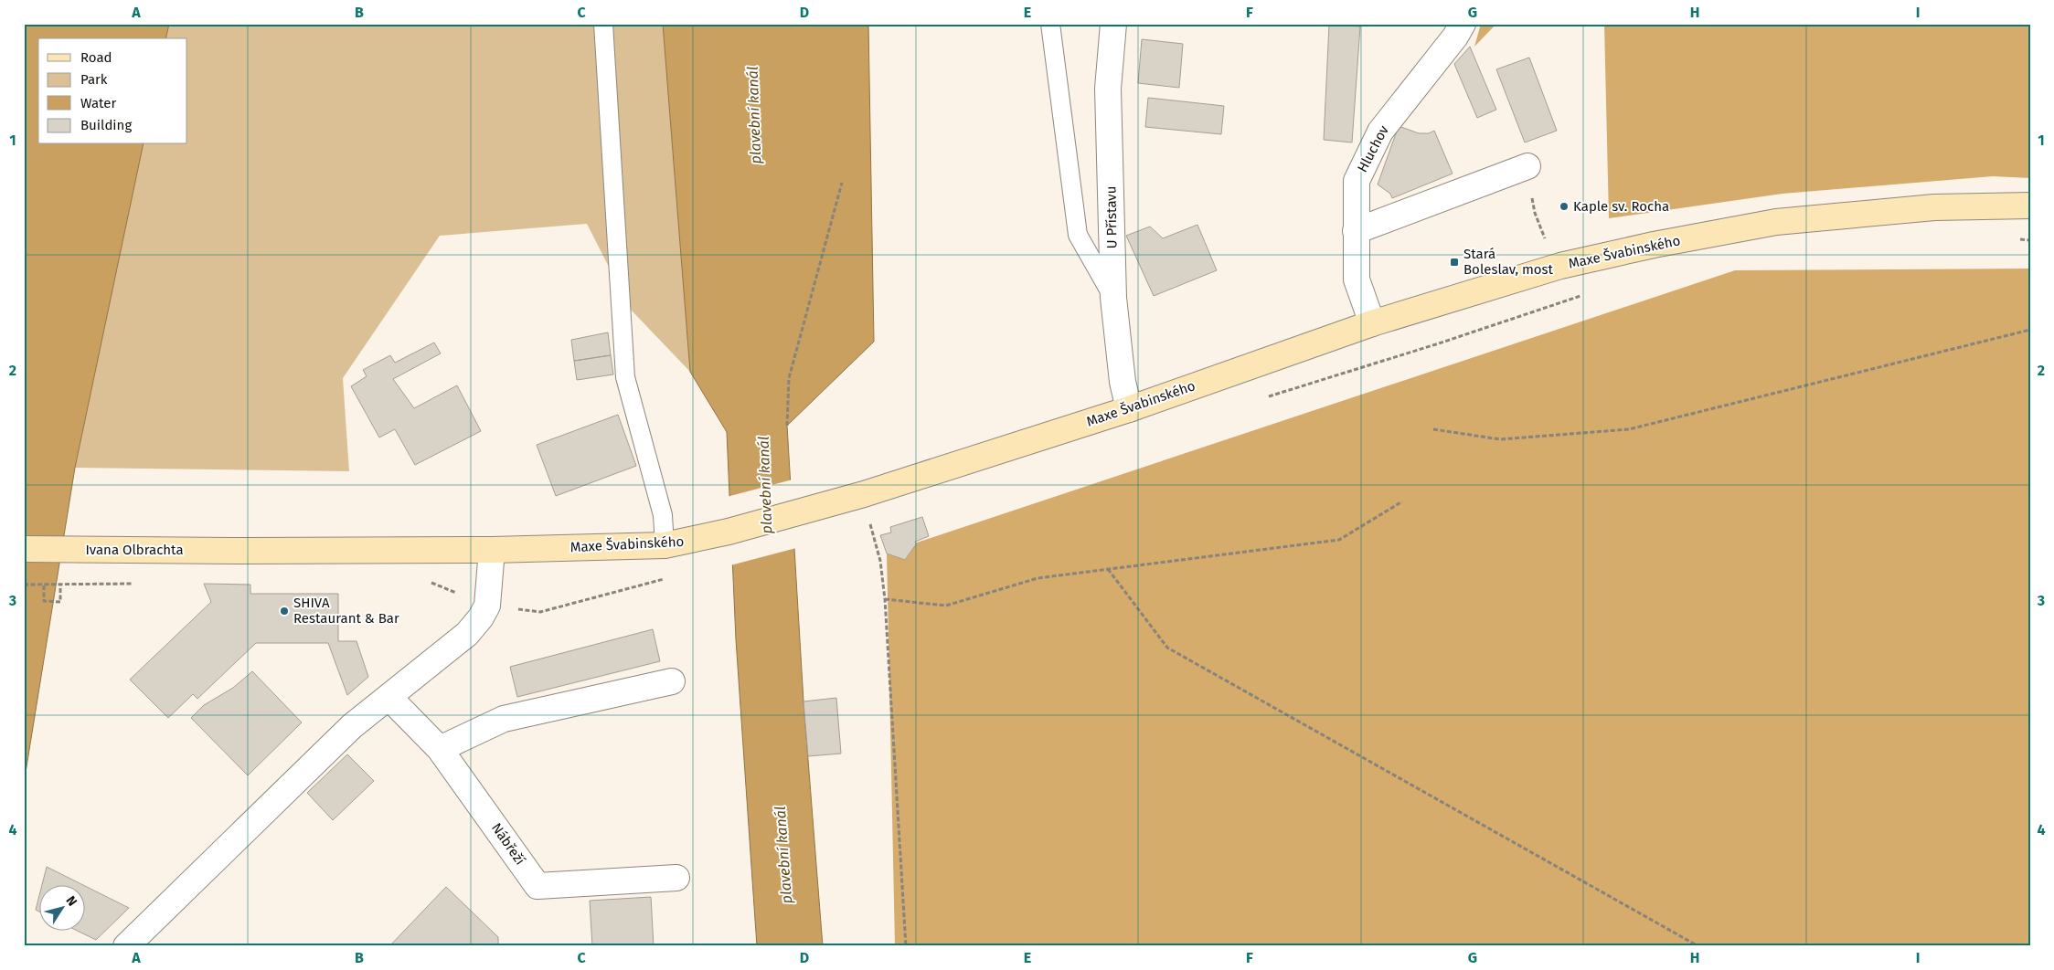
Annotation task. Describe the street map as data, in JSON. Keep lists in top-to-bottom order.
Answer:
{
  "streets": {
    "main road": ["Maxe Švabinského", "Ivana Olbrachta"],
    "street": ["Hluchov", "U Přístavu", "Nábřeží"]
  },
  "crossings": [
    ["Hluchov", "Maxe Švabinského"],
    ["U Přístavu", "Maxe Švabinského"],
    ["Maxe Švabinského", "Ivana Olbrachta"]
  ],
  "water": ["plavební kanál"],
  "places": {
    "other": ["Kaple sv. Rocha", "SHIVA Restaurant & Bar"],
    "transit": ["Stará Boleslav, most"]
  },
  "legend": [
    "Road",
    "Park",
    "Water",
    "Building"
  ],
  "north": "top right",
  "grid": {
    "columns": [
      "A",
      "B",
      "C",
      "D",
      "E",
      "F",
      "G",
      "H",
      "I"
    ],
    "rows": [
      "1",
      "2",
      "3",
      "4"
    ]
  }
}
